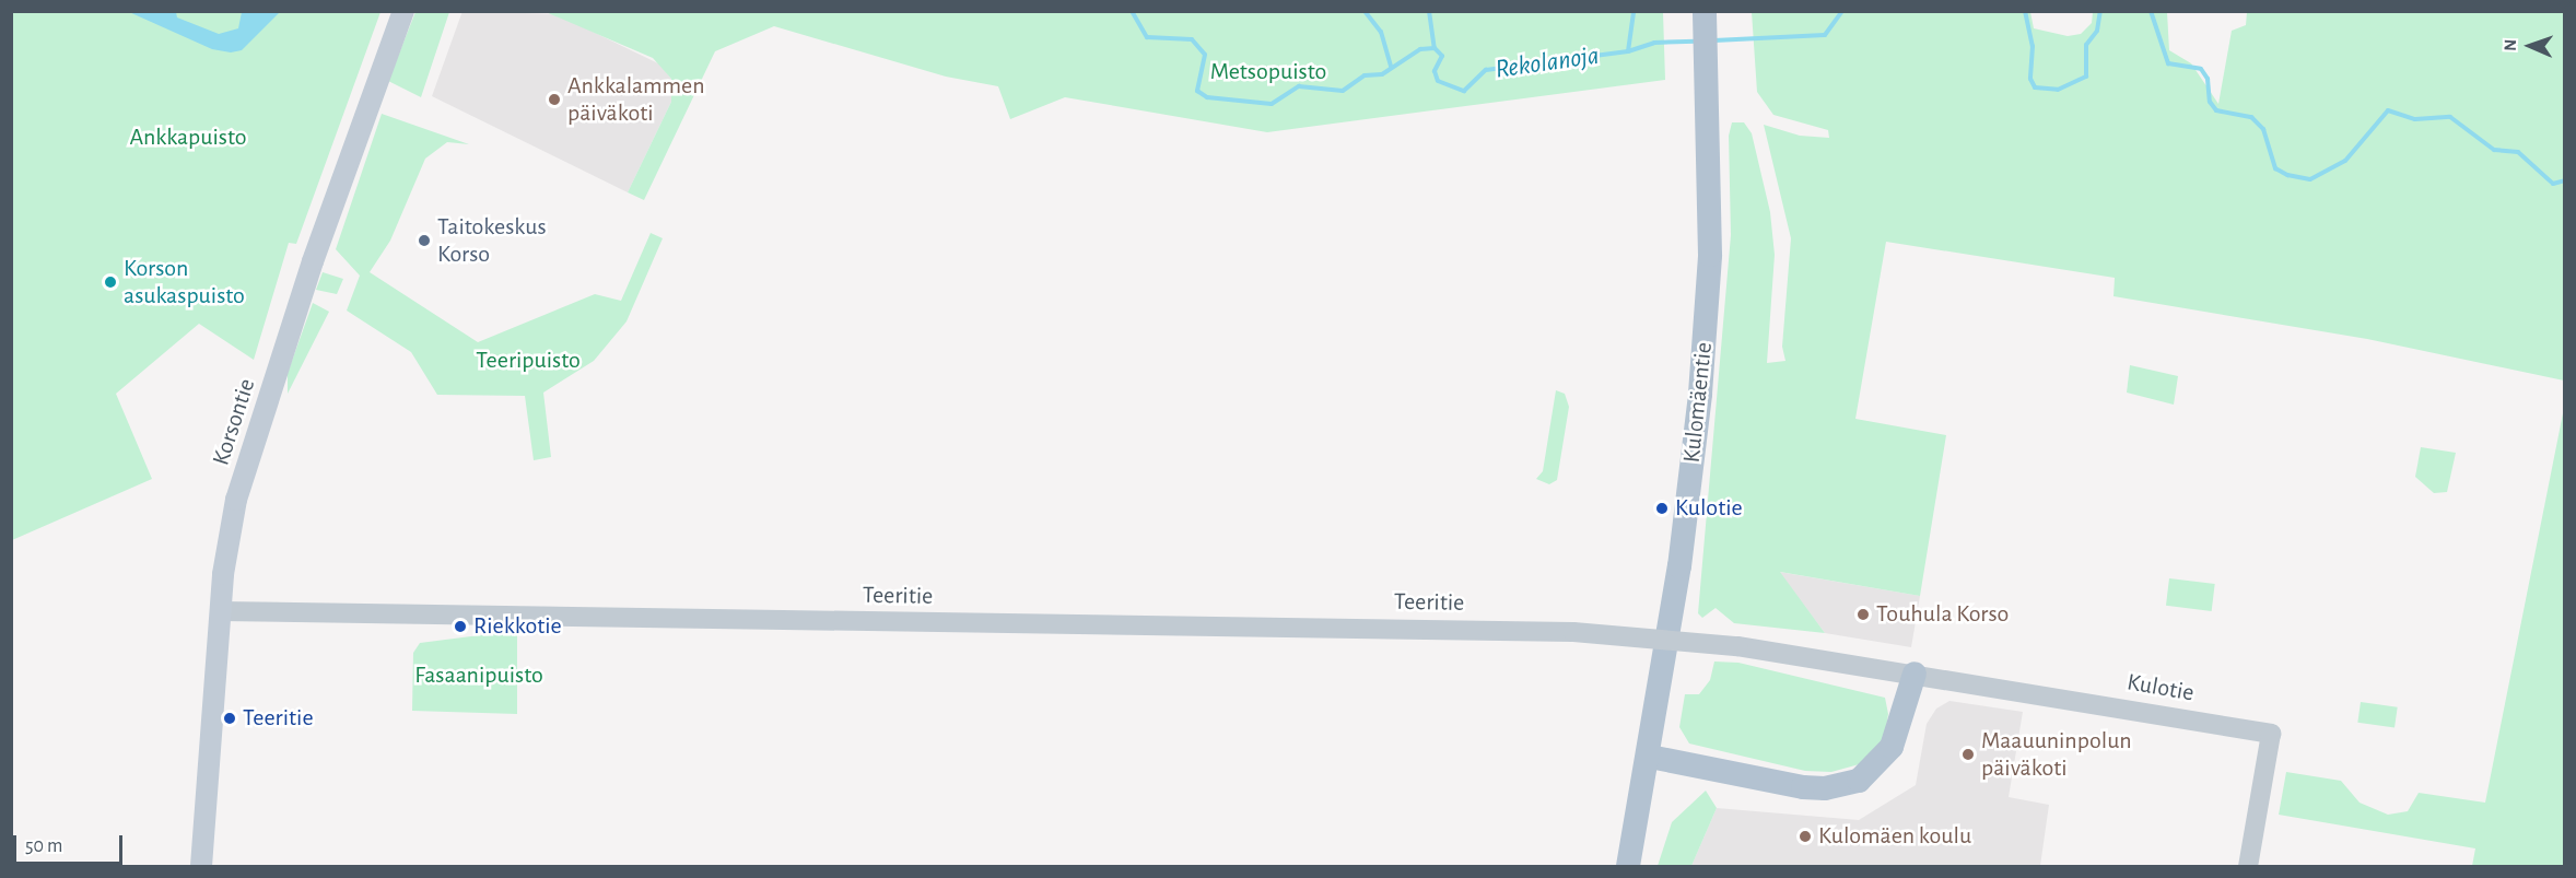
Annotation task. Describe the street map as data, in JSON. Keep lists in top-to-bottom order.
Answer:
{
  "streets": {
    "main road": ["Kulomäentie", "Korsontie"],
    "street": ["Teeritie", "Kulotie"]
  },
  "crossings": [
    ["Korsontie", "Teeritie"],
    ["Teeritie", "Kulotie"]
  ],
  "water": ["Rekolanoja"],
  "parks": [
    "Metsopuisto",
    "Ankkapuisto",
    "Teeripuisto",
    "Fasaanipuisto"
  ],
  "places": [
    "Ankkalammen päiväkoti",
    "Taitokeskus Korso",
    "Korson asukaspuisto",
    "Kulotie",
    "Touhula Korso",
    "Riekkotie",
    "Teeritie",
    "Maauuninpolun päiväkoti",
    "Kulomäen koulu"
  ],
  "scale_bar": "50 m",
  "north": "left"
}
